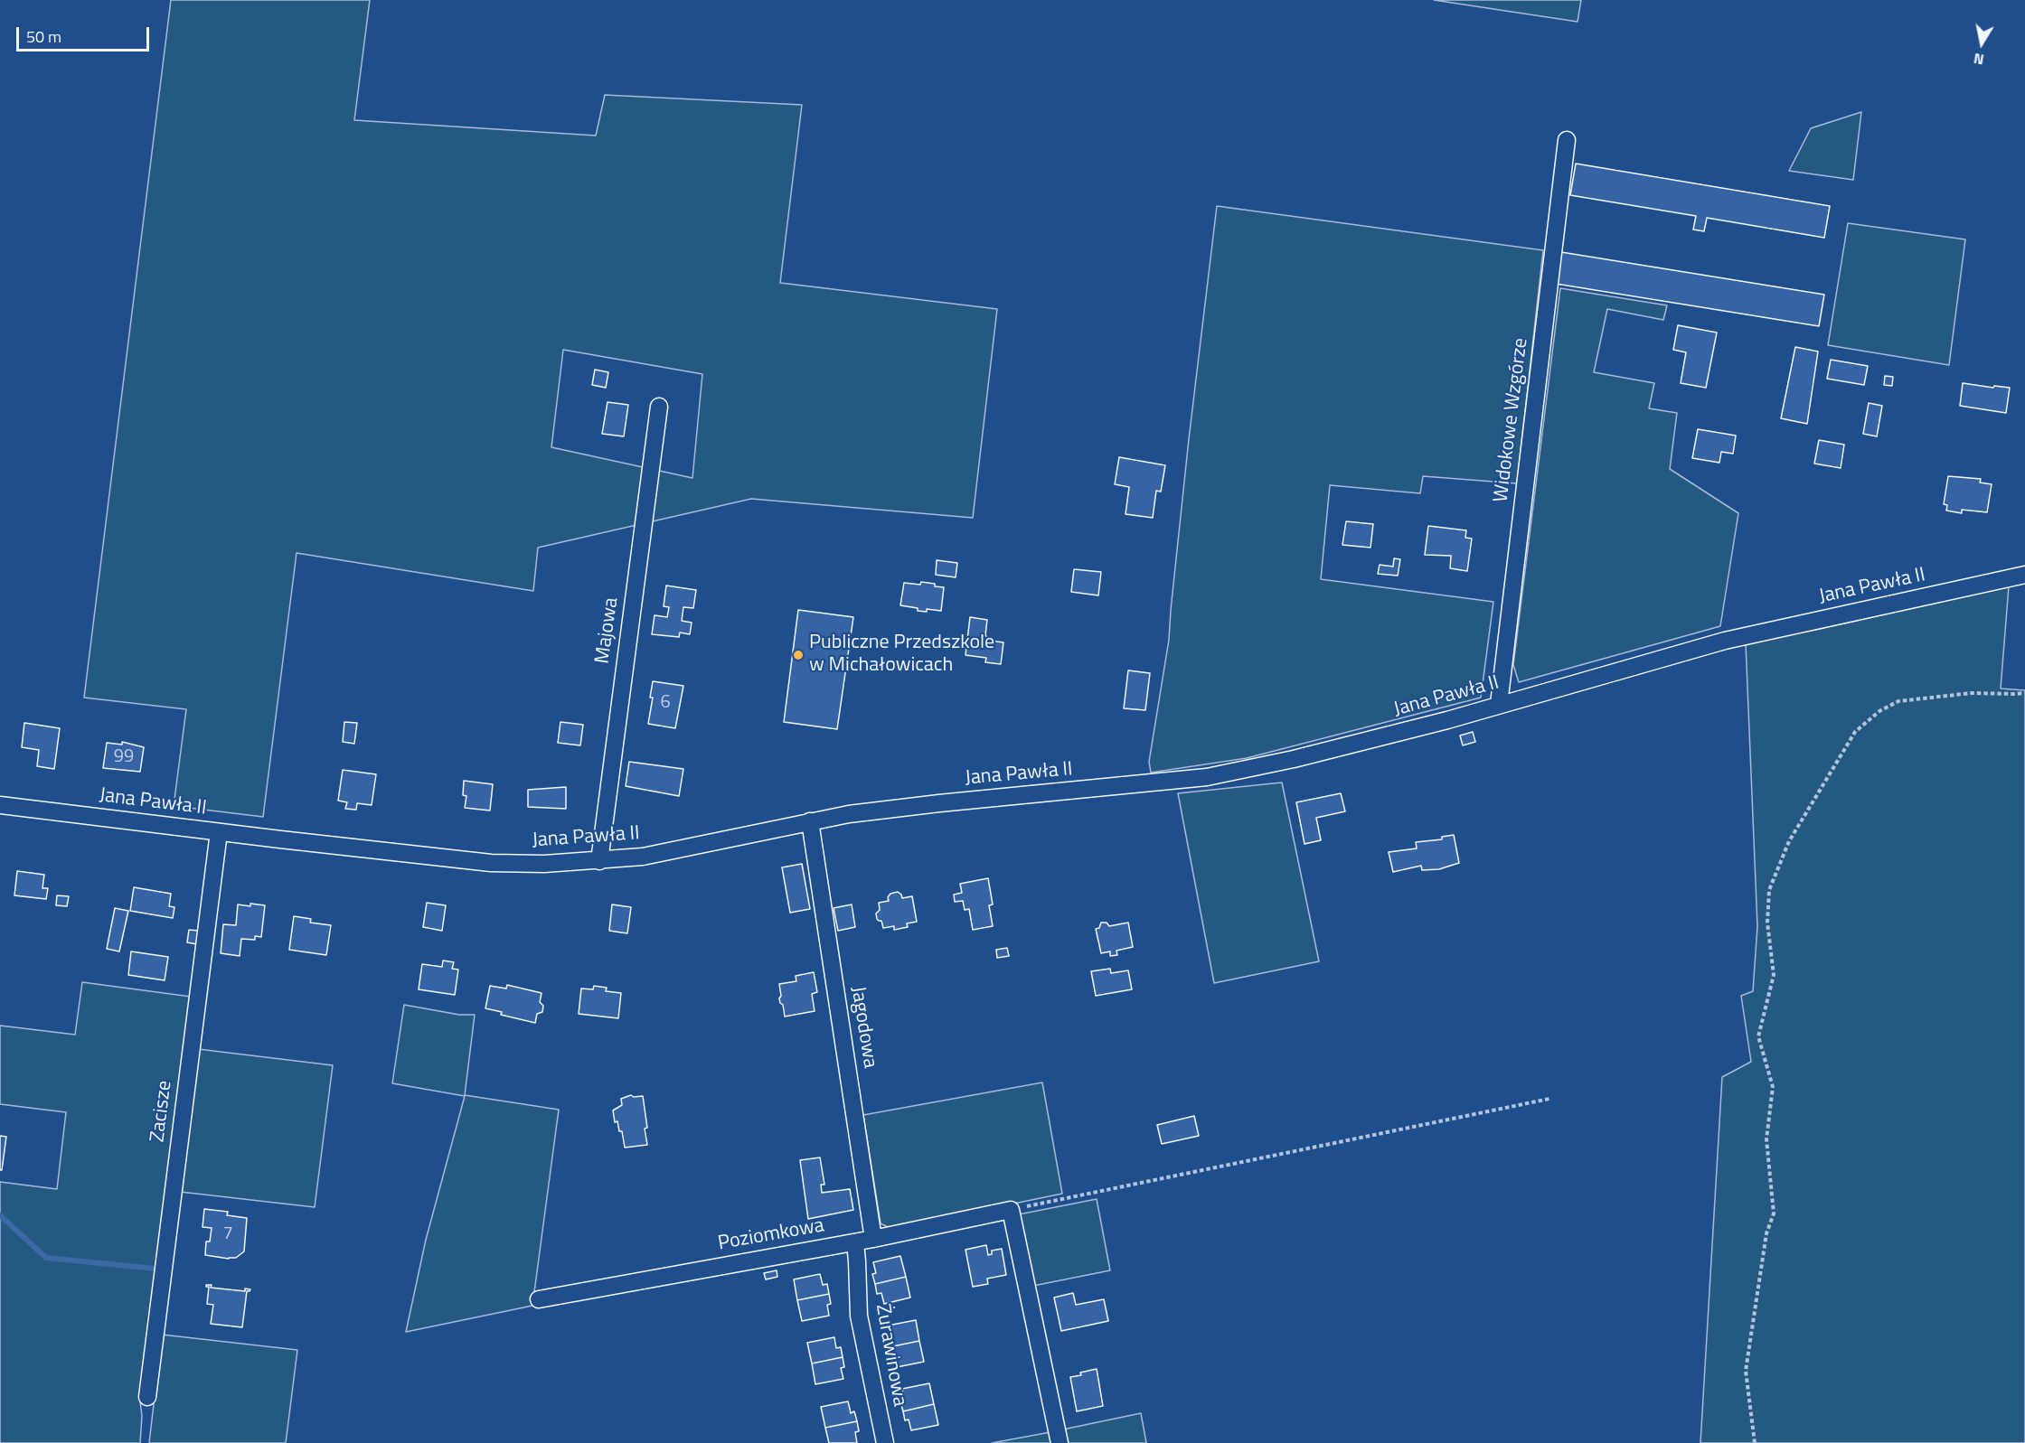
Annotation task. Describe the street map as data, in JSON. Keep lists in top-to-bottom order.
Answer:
{
  "streets": {
    "street": [
      "Widokowe Wzgórze",
      "Jana Pawła II",
      "Majowa",
      "Jagodowa",
      "Zacisze",
      "Poziomkowa",
      "Żurawinowa"
    ]
  },
  "crossings": [
    ["Widokowe Wzgórze", "Jana Pawła II"],
    ["Jana Pawła II", "Majowa"],
    ["Jana Pawła II", "Jagodowa"],
    ["Jana Pawła II", "Zacisze"],
    ["Jagodowa", "Poziomkowa"],
    ["Poziomkowa", "Żurawinowa"]
  ],
  "places": ["Publiczne Przedszkole w Michałowicach"],
  "house_numbers": ["6", "99", "7"],
  "scale_bar": "50 m",
  "north": "bottom"
}
